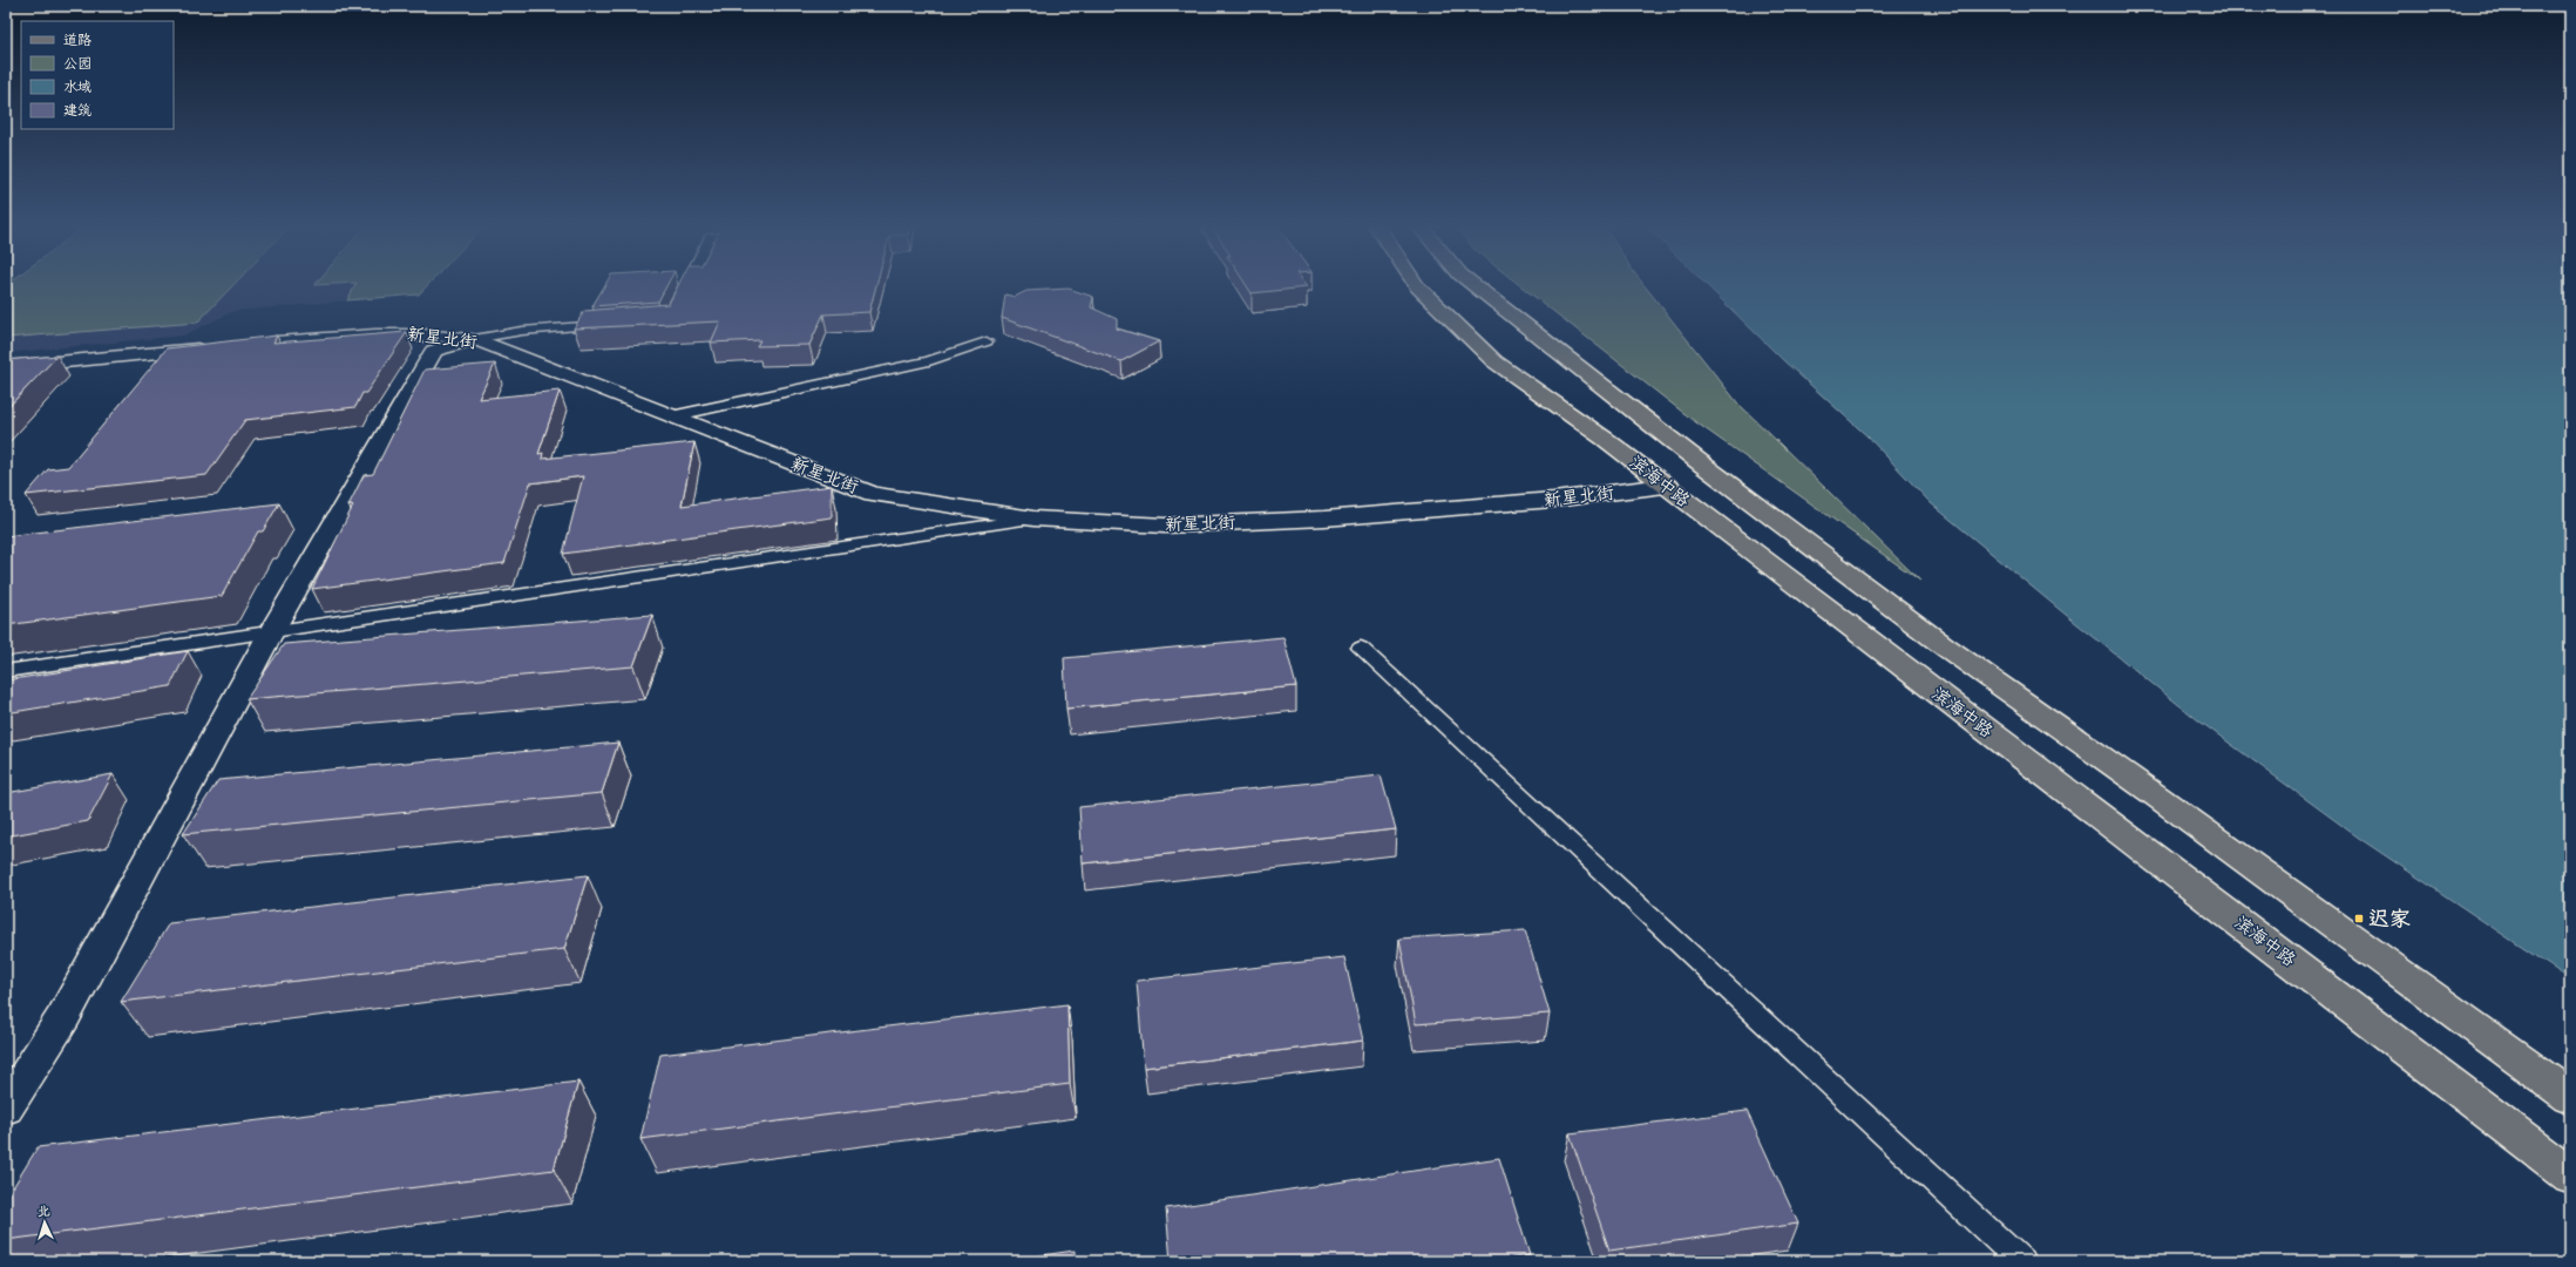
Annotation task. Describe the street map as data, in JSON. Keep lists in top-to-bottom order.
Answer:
{
  "streets": {
    "main road": ["滨海中路"],
    "street": ["新星北街"]
  },
  "crossings": [
    ["新星北街", "滨海中路"]
  ],
  "places": {
    "transit": ["迟家"]
  },
  "legend": [
    "道路",
    "公园",
    "水域",
    "建筑"
  ],
  "north": "top"
}
